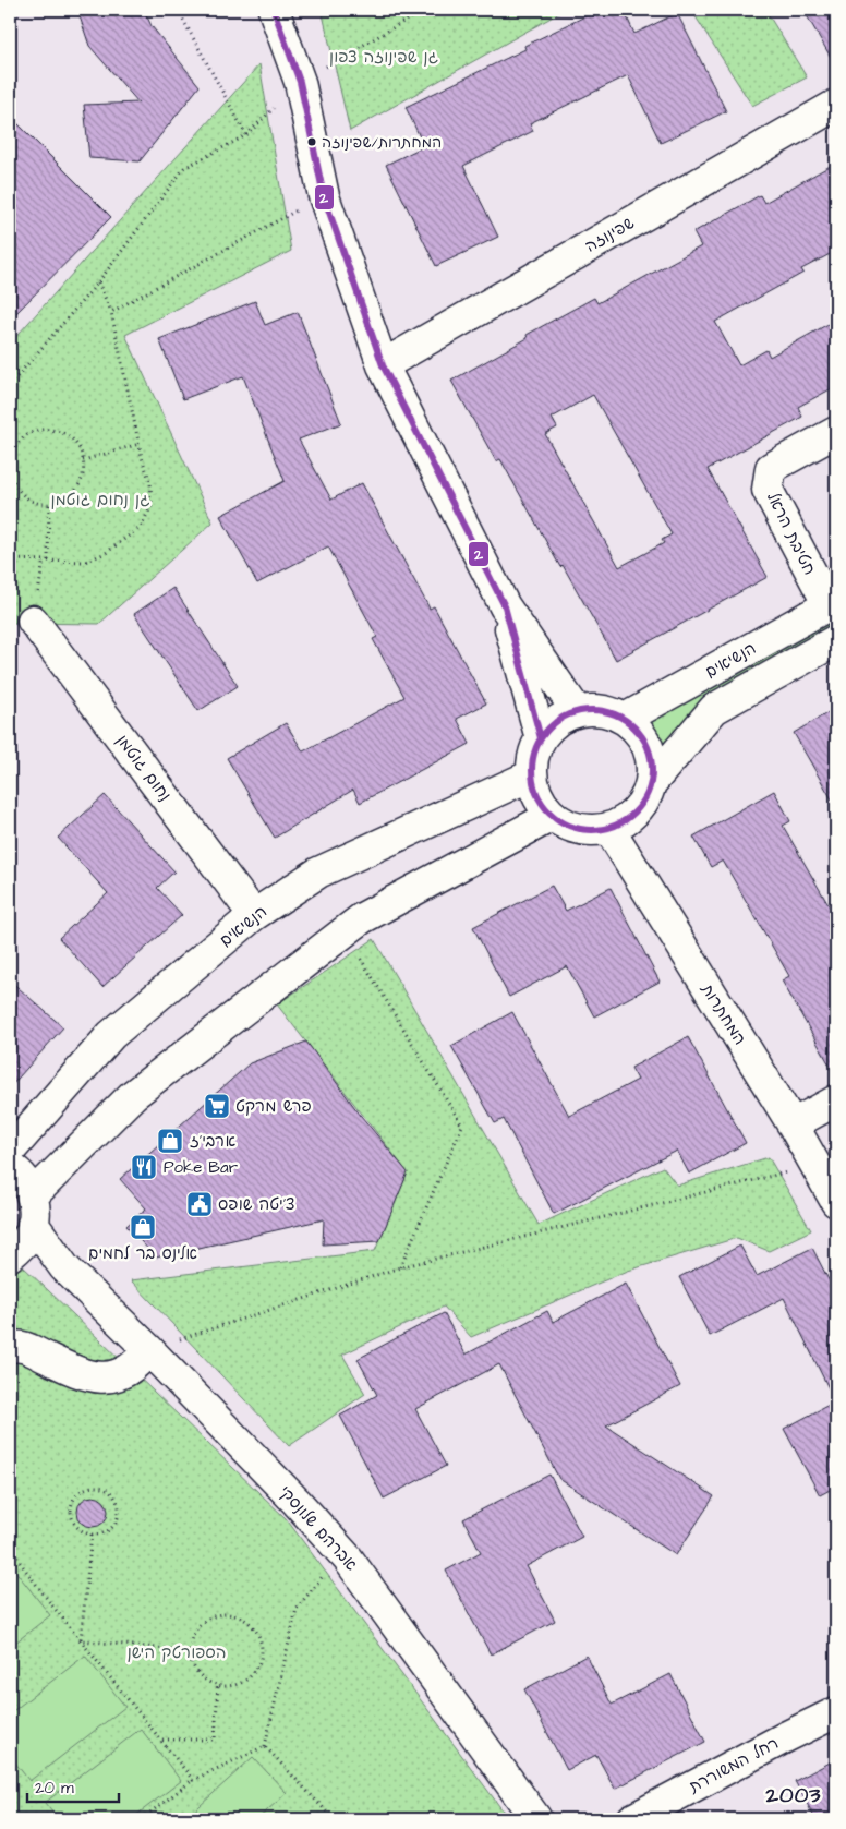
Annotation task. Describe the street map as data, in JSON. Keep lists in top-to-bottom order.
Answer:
{
  "streets": {
    "street": [
      "שפינוזה",
      "חטיבת הראל",
      "הנשיאים",
      "נחום גוטמן",
      "המחתרות",
      "אברהם שלונסקי",
      "רחל המשוררת"
    ]
  },
  "crossings": [
    ["חטיבת הראל", "הנשיאים"],
    ["הנשיאים", "נחום גוטמן"],
    ["הנשיאים", "המחתרות"]
  ],
  "districts": ["2003"],
  "parks": ["גן שפינוזה צפון", "גן נחום גוטמן", "הספורטק הישן"],
  "places": {
    "other": ["המחתרות/שפינוזה"],
    "supermarket": ["פרש מרקט"],
    "shop": ["ארבי'ז", "אלינס בר לחמים"],
    "restaurant": ["Poke Bar"],
    "public building": ["צ'יטה שופס"]
  },
  "lines": ["transit line 2"],
  "scale_bar": "20 m"
}
